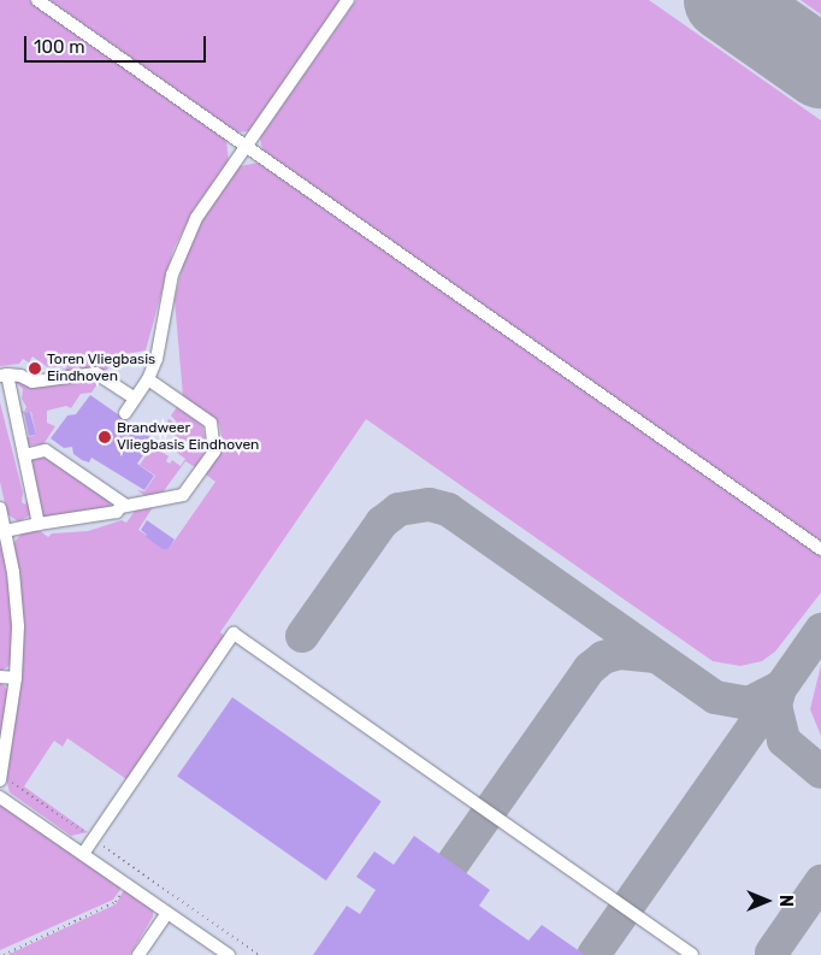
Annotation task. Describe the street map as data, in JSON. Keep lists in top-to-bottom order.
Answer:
{
  "places": ["Toren Vliegbasis Eindhoven", "Brandweer Vliegbasis Eindhoven"],
  "scale_bar": "100 m",
  "north": "right"
}
